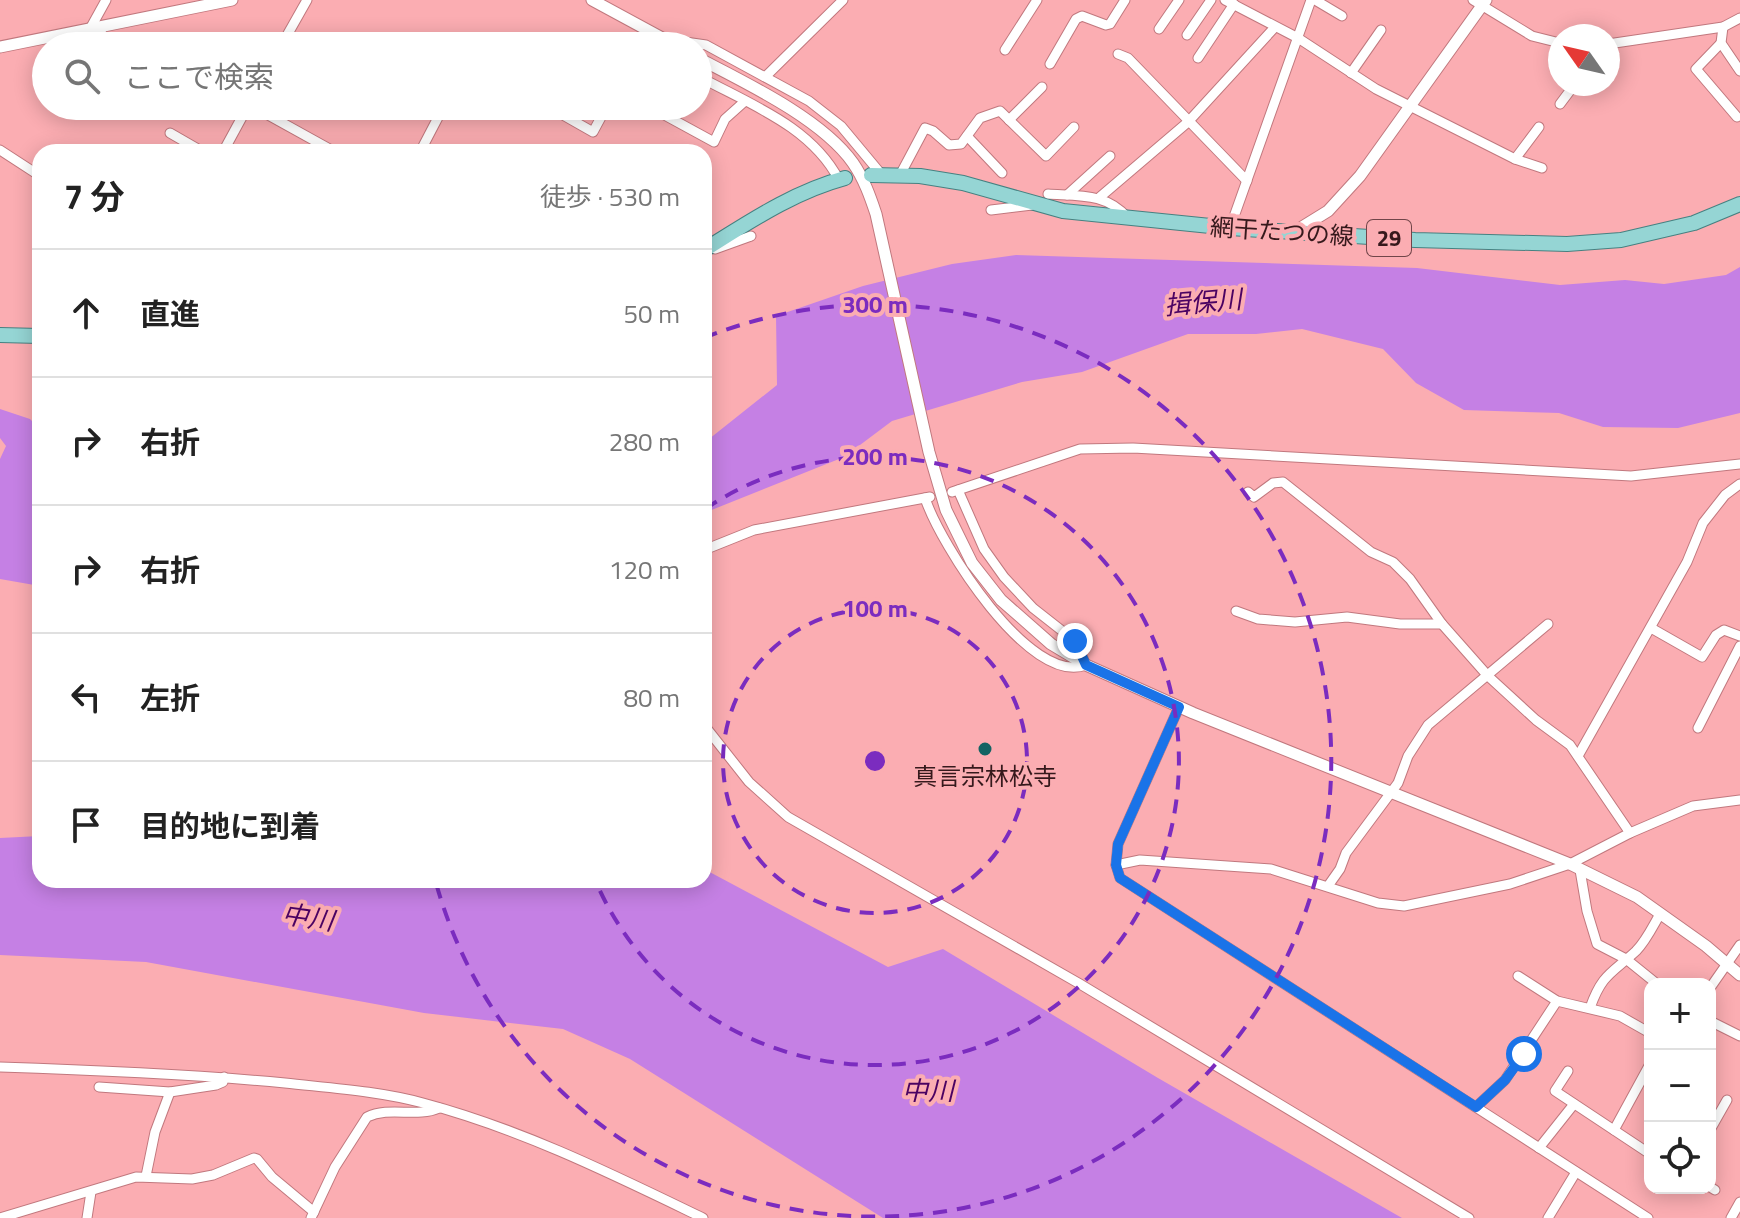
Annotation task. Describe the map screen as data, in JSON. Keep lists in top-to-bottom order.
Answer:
{
  "streets": {
    "main road": ["網干たつの線", "29"]
  },
  "water": ["揖保川", "中川"],
  "places": ["真言宗林松寺"],
  "north": "top left",
  "page": {
    "search": "ここで検索",
    "heading": ["7 分", "徒歩 · 530 m"],
    "list": [
      ["直進", "50 m"],
      ["右折", "280 m"],
      ["右折", "120 m"],
      ["左折", "80 m"],
      "目的地に到着"
    ],
    "map_buttons": ["+", "−"]
  },
  "rings": ["300 m", "200 m", "100 m"]
}
